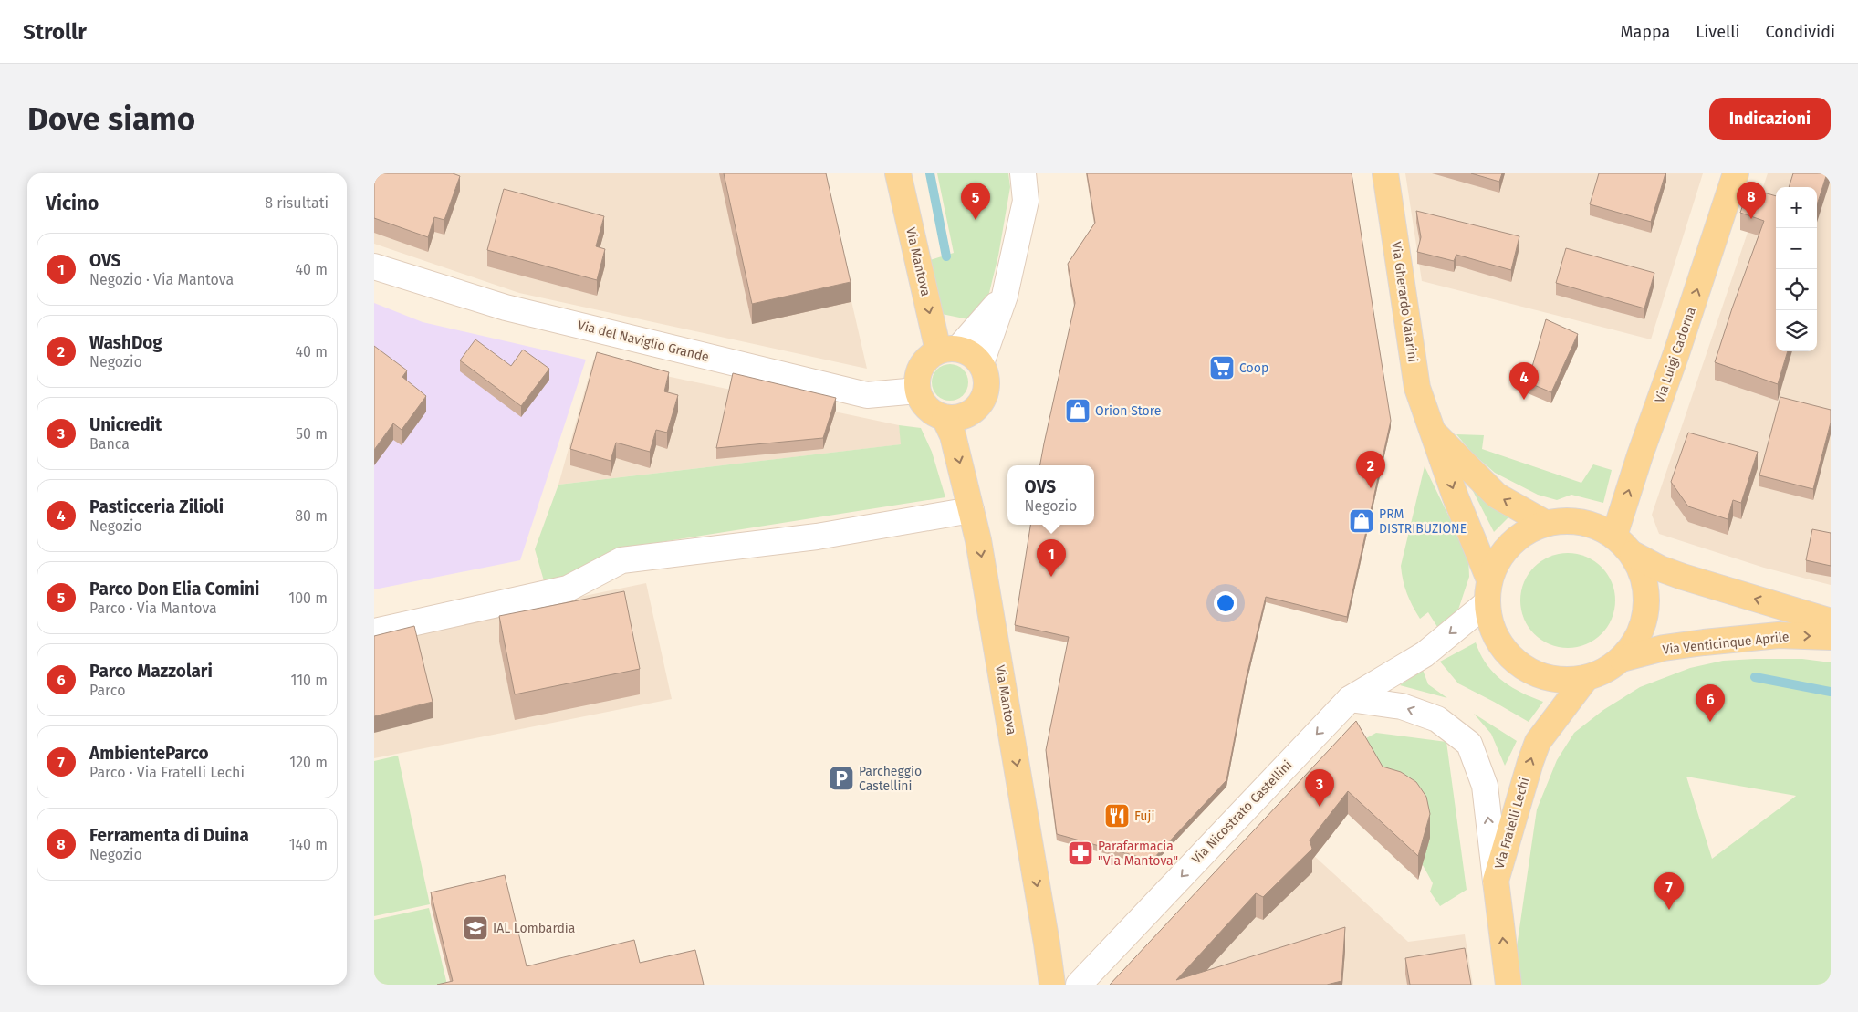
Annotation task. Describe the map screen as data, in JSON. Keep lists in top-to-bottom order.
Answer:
{
  "streets": {
    "main road": [
      "Via Mantova",
      "Via Gherardo Vaiarini",
      "Via Luigi Cadorna",
      "Via Venticinque Aprile",
      "Via Fratelli Lechi"
    ],
    "street": ["Via del Naviglio Grande", "Via Nicostrato Castellini"]
  },
  "crossings": [
    ["Via Mantova", "Via del Naviglio Grande"],
    ["Via Gherardo Vaiarini", "Via Luigi Cadorna"],
    ["Via Gherardo Vaiarini", "Via Venticinque Aprile"],
    ["Via Gherardo Vaiarini", "Via Nicostrato Castellini"],
    ["Via Gherardo Vaiarini", "Via Fratelli Lechi"],
    ["Via Luigi Cadorna", "Via Venticinque Aprile"],
    ["Via Luigi Cadorna", "Via Nicostrato Castellini"],
    ["Via Luigi Cadorna", "Via Fratelli Lechi"],
    ["Via Venticinque Aprile", "Via Nicostrato Castellini"],
    ["Via Venticinque Aprile", "Via Fratelli Lechi"],
    ["Via Nicostrato Castellini", "Via Fratelli Lechi"]
  ],
  "one_way": [
    "Via Mantova",
    "Via Luigi Cadorna",
    "Via Nicostrato Castellini",
    "Via Fratelli Lechi"
  ],
  "places": {
    "supermarket": ["Coop"],
    "shop": ["Orion Store", "PRM DISTRIBUZIONE"],
    "parking": ["Parcheggio Castellini"],
    "restaurant": ["Fuji"],
    "pharmacy": ["Parafarmacia \"Via Mantova\""],
    "school or university": ["IAL Lombardia"]
  },
  "page": {
    "header": "Strollr",
    "nav": ["Mappa", "Livelli", "Condividi"],
    "buttons": "Indicazioni",
    "title": "Dove siamo",
    "heading": ["Vicino", "8 risultati"],
    "pins": [
      "8",
      "5",
      "4",
      "2",
      "1",
      "6",
      "3",
      "7"
    ],
    "map_buttons": ["+", "−"],
    "list": [
      {
        "mark": "1",
        "name": "OVS",
        "note": "Negozio · Via Mantova",
        "value": "40 m"
      },
      {
        "mark": "2",
        "name": "WashDog",
        "note": "Negozio",
        "value": "40 m"
      },
      {
        "mark": "3",
        "name": "Unicredit",
        "note": "Banca",
        "value": "50 m"
      },
      {
        "mark": "4",
        "name": "Pasticceria Zilioli",
        "note": "Negozio",
        "value": "80 m"
      },
      {
        "mark": "5",
        "name": "Parco Don Elia Comini",
        "note": "Parco · Via Mantova",
        "value": "100 m"
      },
      {
        "mark": "6",
        "name": "Parco Mazzolari",
        "note": "Parco",
        "value": "110 m"
      },
      {
        "mark": "7",
        "name": "AmbienteParco",
        "note": "Parco · Via Fratelli Lechi",
        "value": "120 m"
      },
      {
        "mark": "8",
        "name": "Ferramenta di Duina",
        "note": "Negozio",
        "value": "140 m"
      }
    ],
    "popup": ["OVS", "Negozio"]
  }
}
